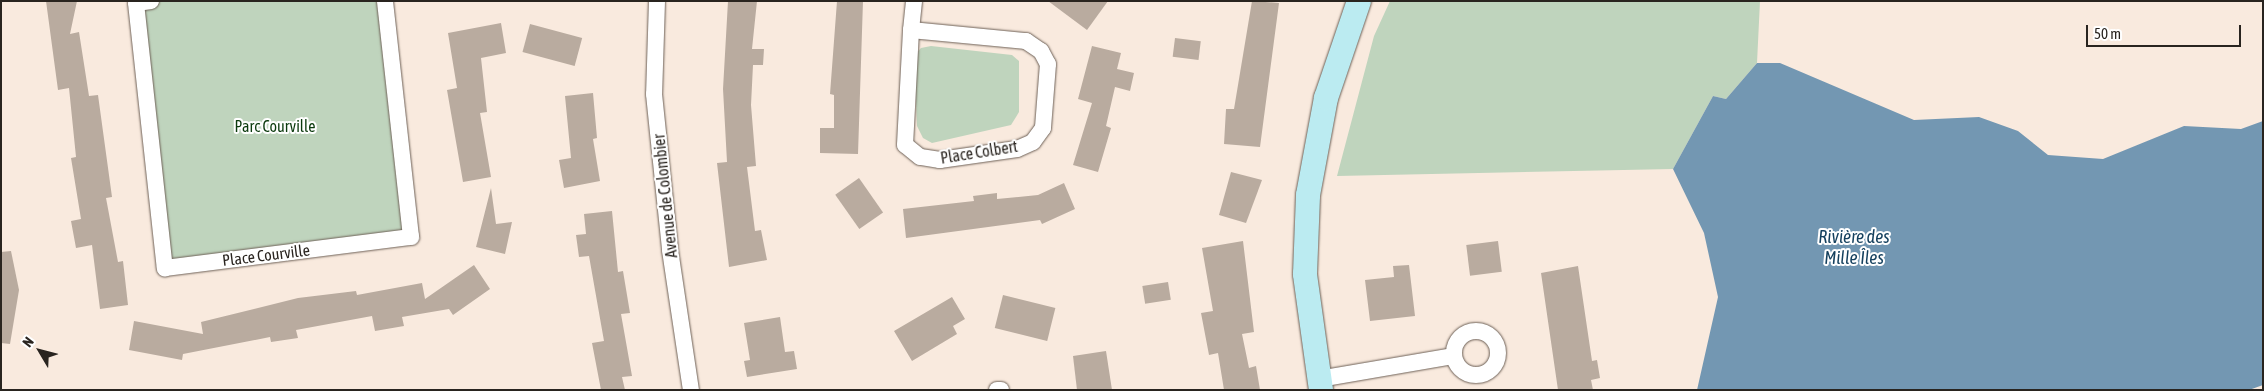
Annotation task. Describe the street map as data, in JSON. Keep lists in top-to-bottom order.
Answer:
{
  "streets": {
    "street": ["Place Colbert", "Avenue de Colombier", "Place Courville"]
  },
  "water": ["Rivière des Mille Îles"],
  "parks": ["Parc Courville"],
  "scale_bar": "50 m",
  "north": "top left"
}
